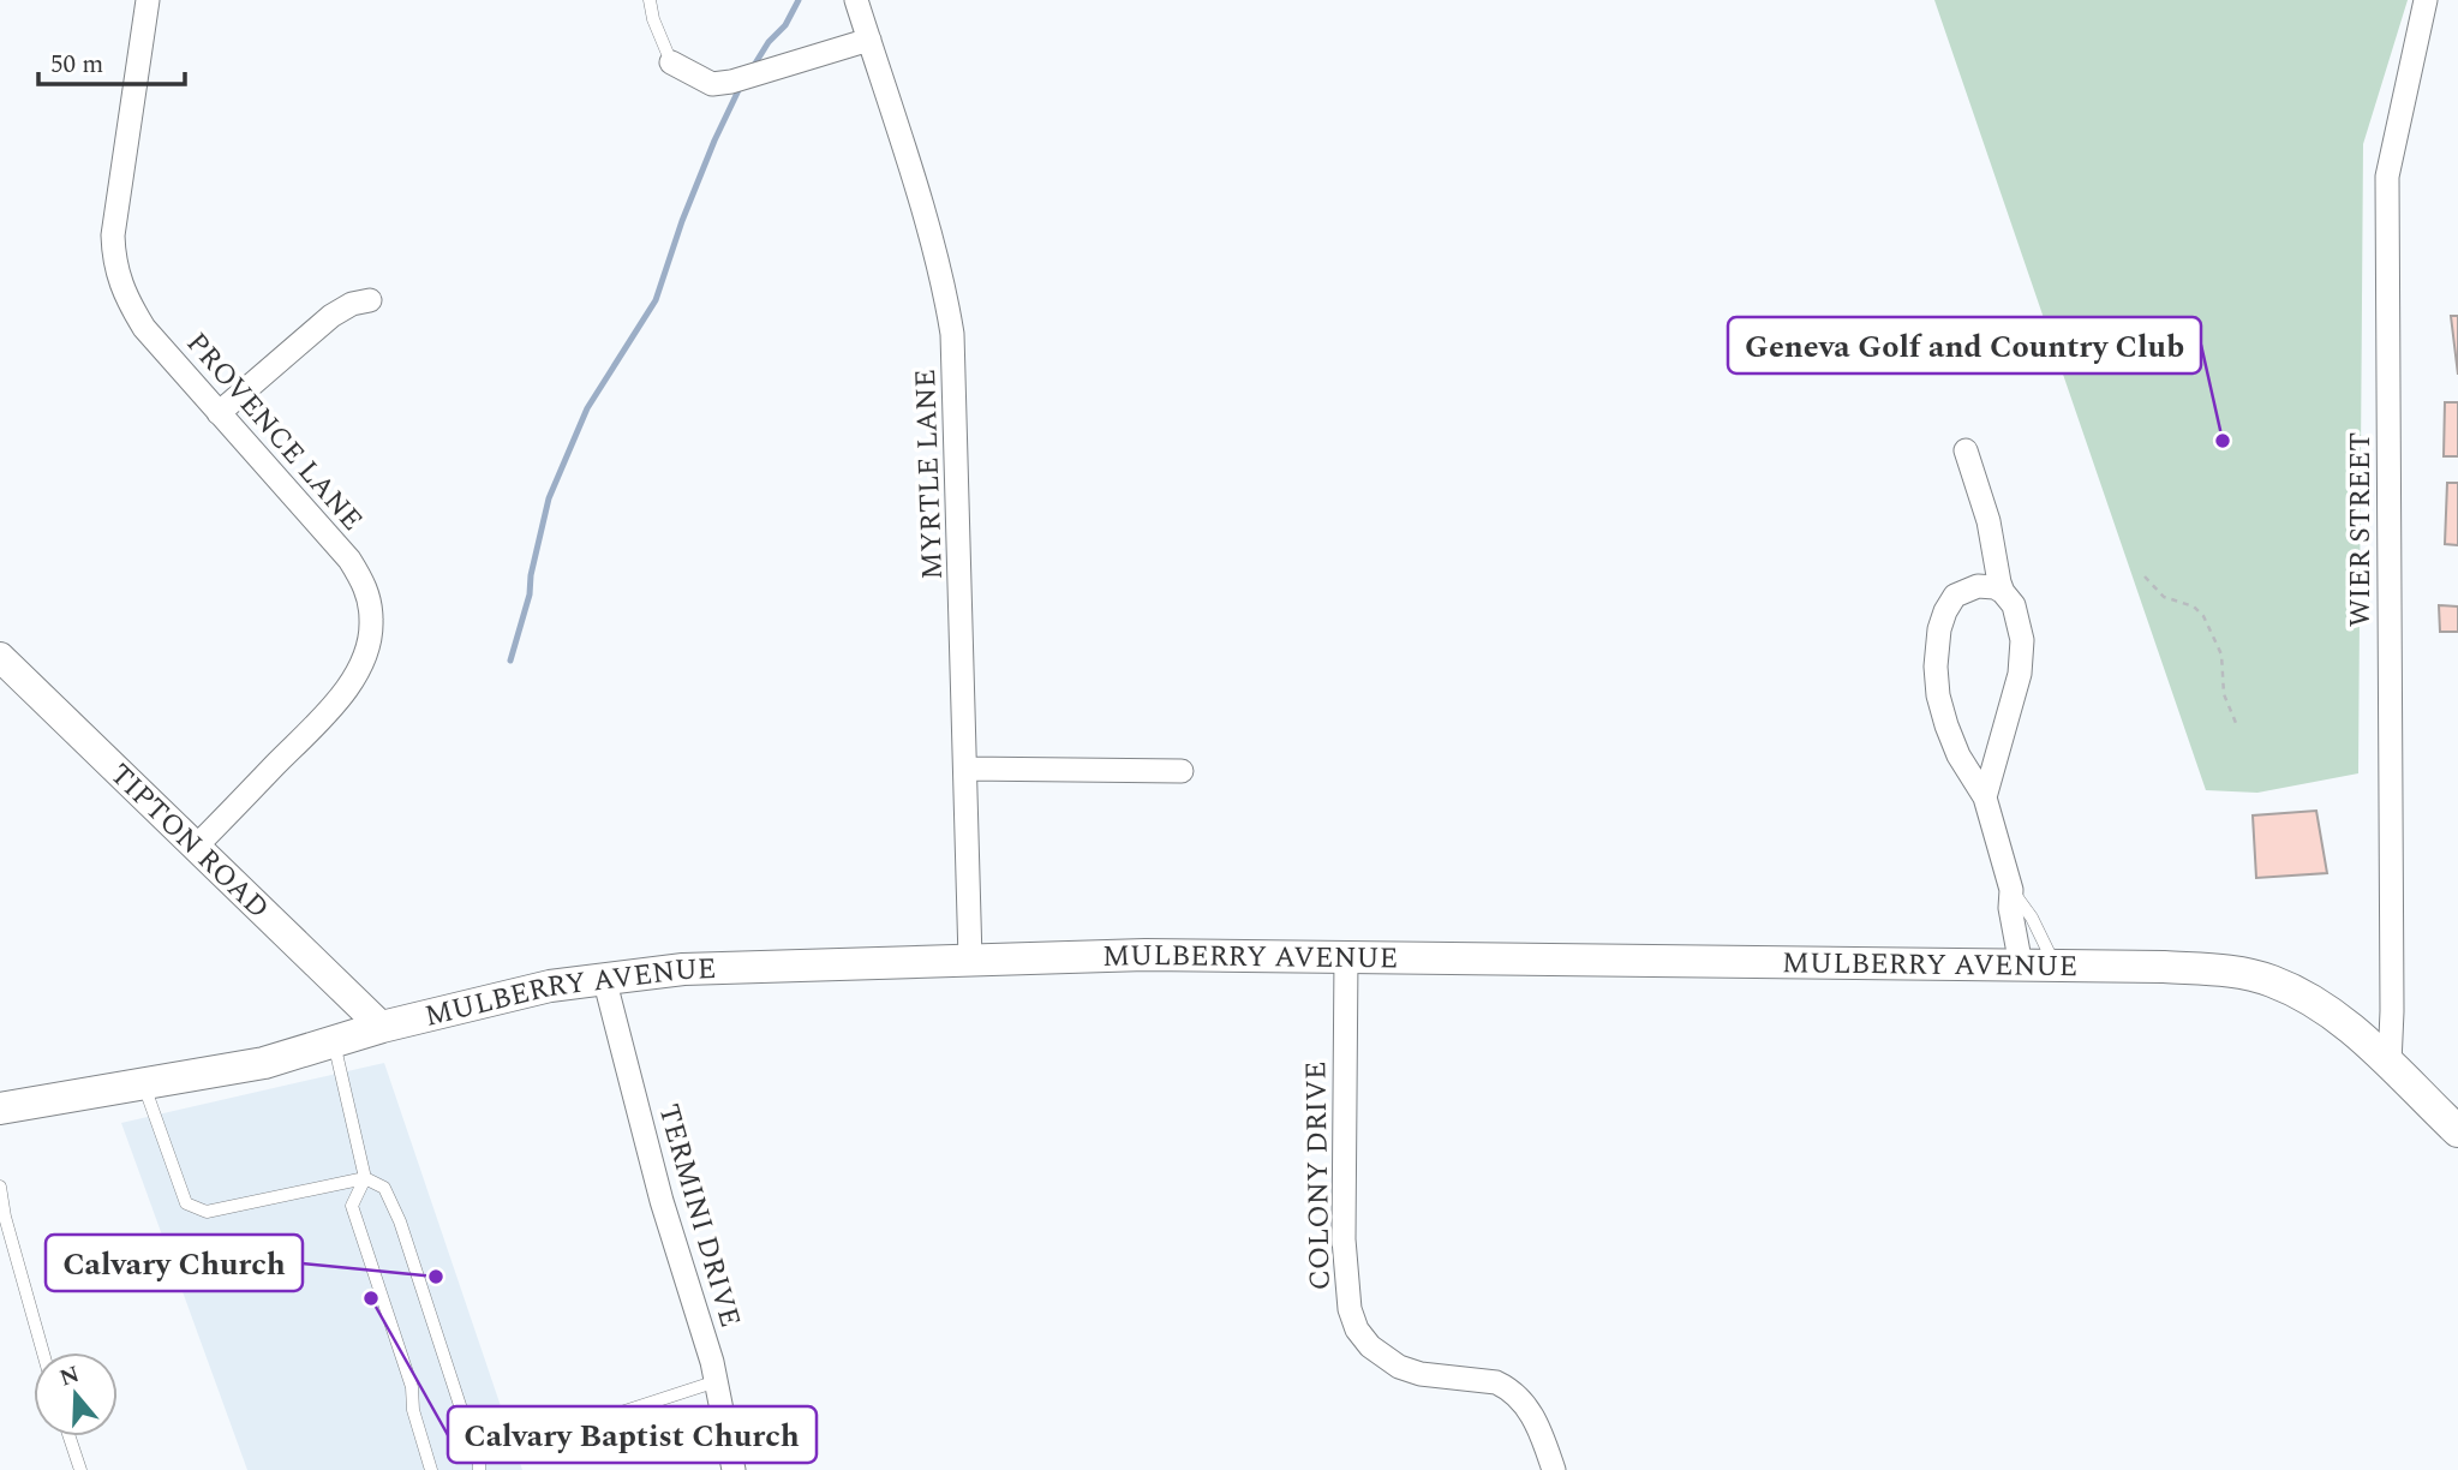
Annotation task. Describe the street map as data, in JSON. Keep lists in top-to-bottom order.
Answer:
{
  "streets": {
    "main road": ["MULBERRY AVENUE"],
    "street": [
      "PROVENCE LANE",
      "MYRTLE LANE",
      "WIER STREET",
      "TIPTON ROAD",
      "COLONY DRIVE",
      "TERMINI DRIVE"
    ]
  },
  "crossings": [
    ["PROVENCE LANE", "TIPTON ROAD"],
    ["MYRTLE LANE", "MULBERRY AVENUE"],
    ["WIER STREET", "MULBERRY AVENUE"],
    ["TIPTON ROAD", "MULBERRY AVENUE"],
    ["MULBERRY AVENUE", "COLONY DRIVE"],
    ["MULBERRY AVENUE", "TERMINI DRIVE"]
  ],
  "places": ["Geneva Golf and Country Club", "Calvary Church", "Calvary Baptist Church"],
  "scale_bar": "50 m",
  "north": "top"
}
